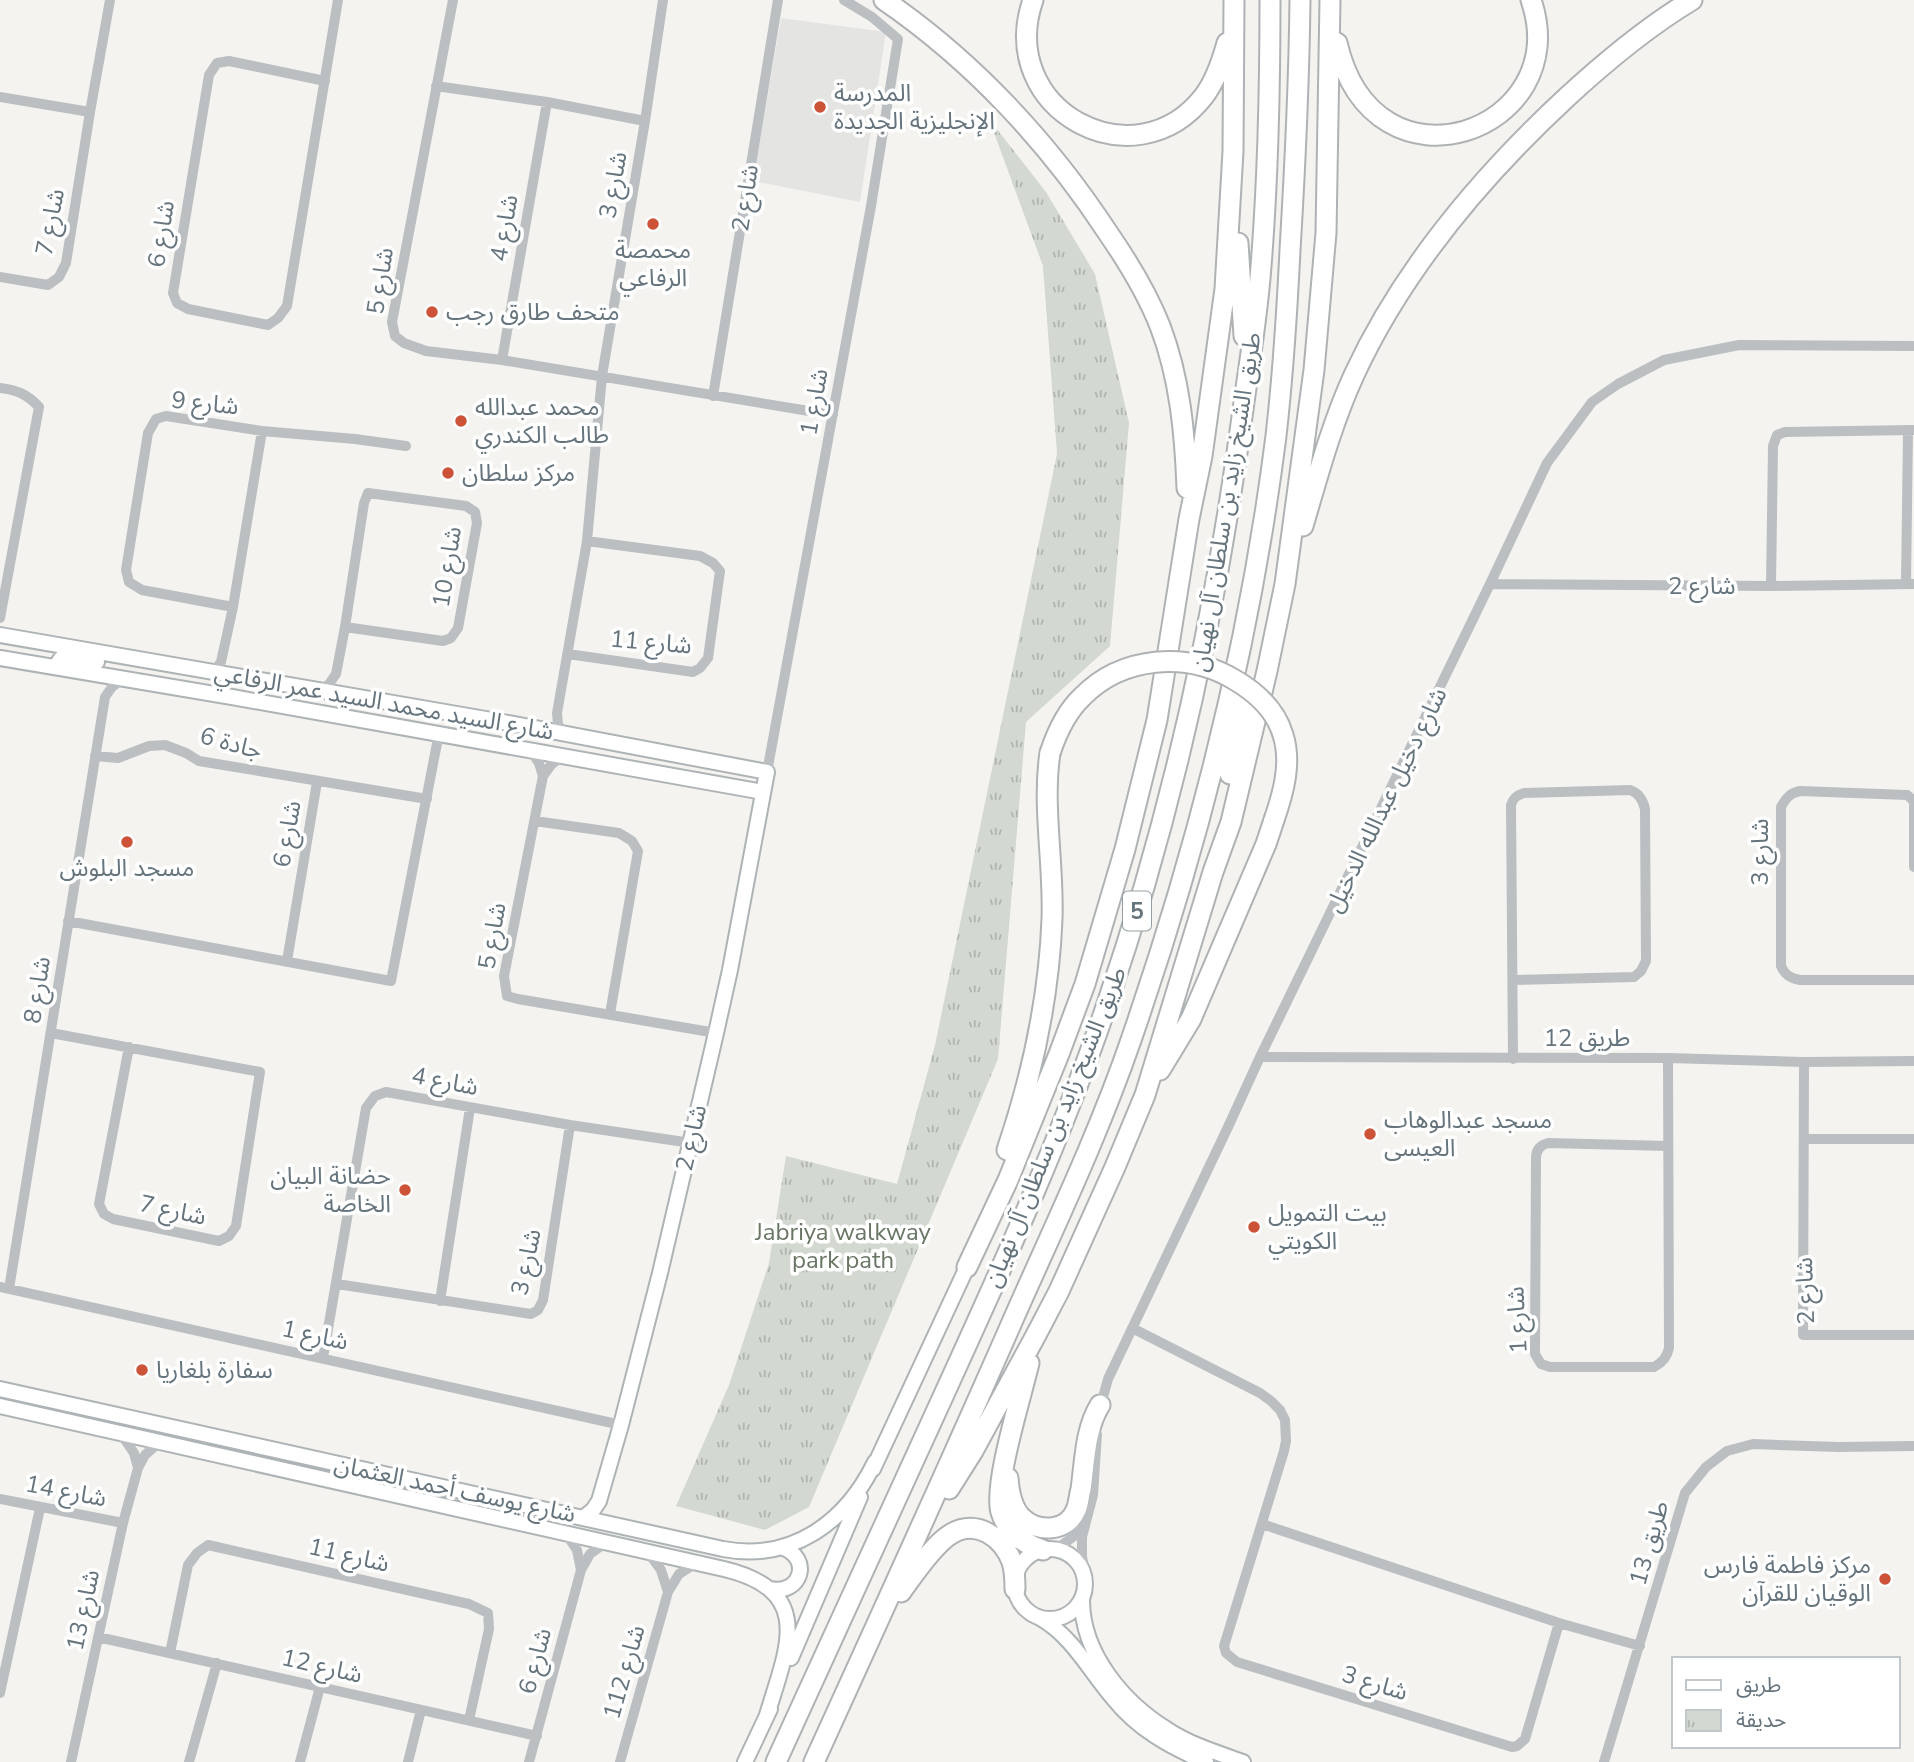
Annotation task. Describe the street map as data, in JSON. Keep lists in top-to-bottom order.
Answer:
{
  "streets": {
    "highway": ["طريق الشيخ زايد بن سلطان آل نهيان", "5"],
    "street": [
      "شارع 3",
      "شارع 2",
      "شارع 7",
      "شارع 4",
      "شارع 6",
      "شارع 5",
      "شارع 1",
      "شارع 9",
      "شارع 10",
      "شارع 11",
      "شارع السيد محمد السيد عمر الرفاعي",
      "جادة 6",
      "شارع دخيل عبدالله الدخيل",
      "شارع 8",
      "طريق 12",
      "شارع يوسف أحمد العثمان",
      "شارع 14",
      "طريق 13",
      "شارع 13",
      "شارع 12",
      "شارع 112"
    ]
  },
  "crossings": [
    ["شارع 3", "شارع 4"],
    ["شارع 3", "شارع 5"],
    ["شارع 3", "شارع دخيل عبدالله الدخيل"],
    ["شارع 2", "شارع 4"],
    ["شارع 2", "شارع 5"],
    ["شارع 2", "شارع 1"],
    ["شارع 2", "شارع السيد محمد السيد عمر الرفاعي"],
    ["شارع 2", "شارع دخيل عبدالله الدخيل"],
    ["شارع 2", "طريق 12"],
    ["شارع 2", "شارع يوسف أحمد العثمان"],
    ["شارع 7", "شارع 8"],
    ["شارع 4", "شارع 5"],
    ["شارع 4", "شارع 1"],
    ["شارع 6", "جادة 6"],
    ["شارع 6", "شارع يوسف أحمد العثمان"],
    ["شارع 6", "شارع 12"],
    ["شارع 5", "شارع 1"],
    ["شارع 1", "شارع السيد محمد السيد عمر الرفاعي"],
    ["شارع 1", "شارع 8"],
    ["شارع 1", "طريق 12"],
    ["شارع 9", "شارع السيد محمد السيد عمر الرفاعي"],
    ["شارع 11", "شارع 12"],
    ["جادة 6", "شارع 8"],
    ["شارع دخيل عبدالله الدخيل", "طريق 12"],
    ["شارع يوسف أحمد العثمان", "شارع 13"],
    ["شارع يوسف أحمد العثمان", "شارع 112"],
    ["شارع 14", "شارع 13"],
    ["شارع 13", "شارع 12"]
  ],
  "parks": ["Jabriya walkway park path"],
  "places": [
    "المدرسة الإنجليزية الجديدة",
    "محمصة الرفاعي",
    "متحف طارق رجب",
    "محمد عبدالله طالب الكندري",
    "مركز سلطان",
    "مسجد البلوش",
    "مسجد عبدالوهاب العيسى",
    "حضانة البيان الخاصة",
    "بيت التمويل الكويتي",
    "سفارة بلغاريا",
    "مركز فاطمة فارس الوقيان للقرآن"
  ],
  "legend": ["طريق", "حديقة"]
}
